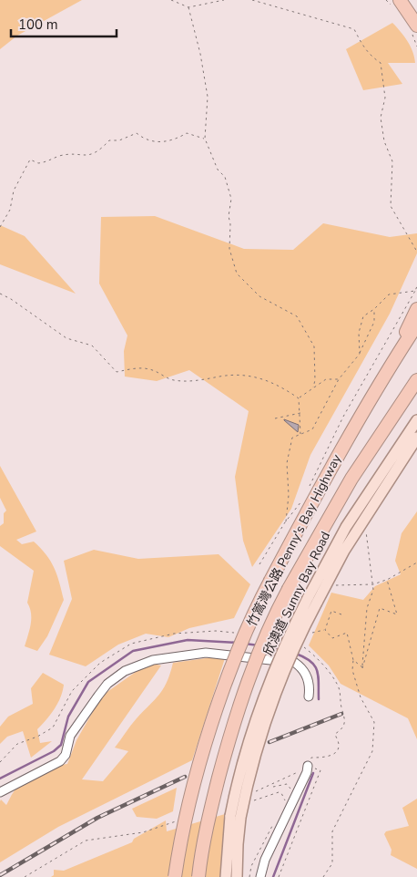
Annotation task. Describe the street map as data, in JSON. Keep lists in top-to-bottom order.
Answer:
{
  "streets": {
    "highway": ["竹篙灣公路 Penny's Bay Highway"],
    "main road": ["欣澳道 Sunny Bay Road"]
  },
  "scale_bar": "100 m"
}
